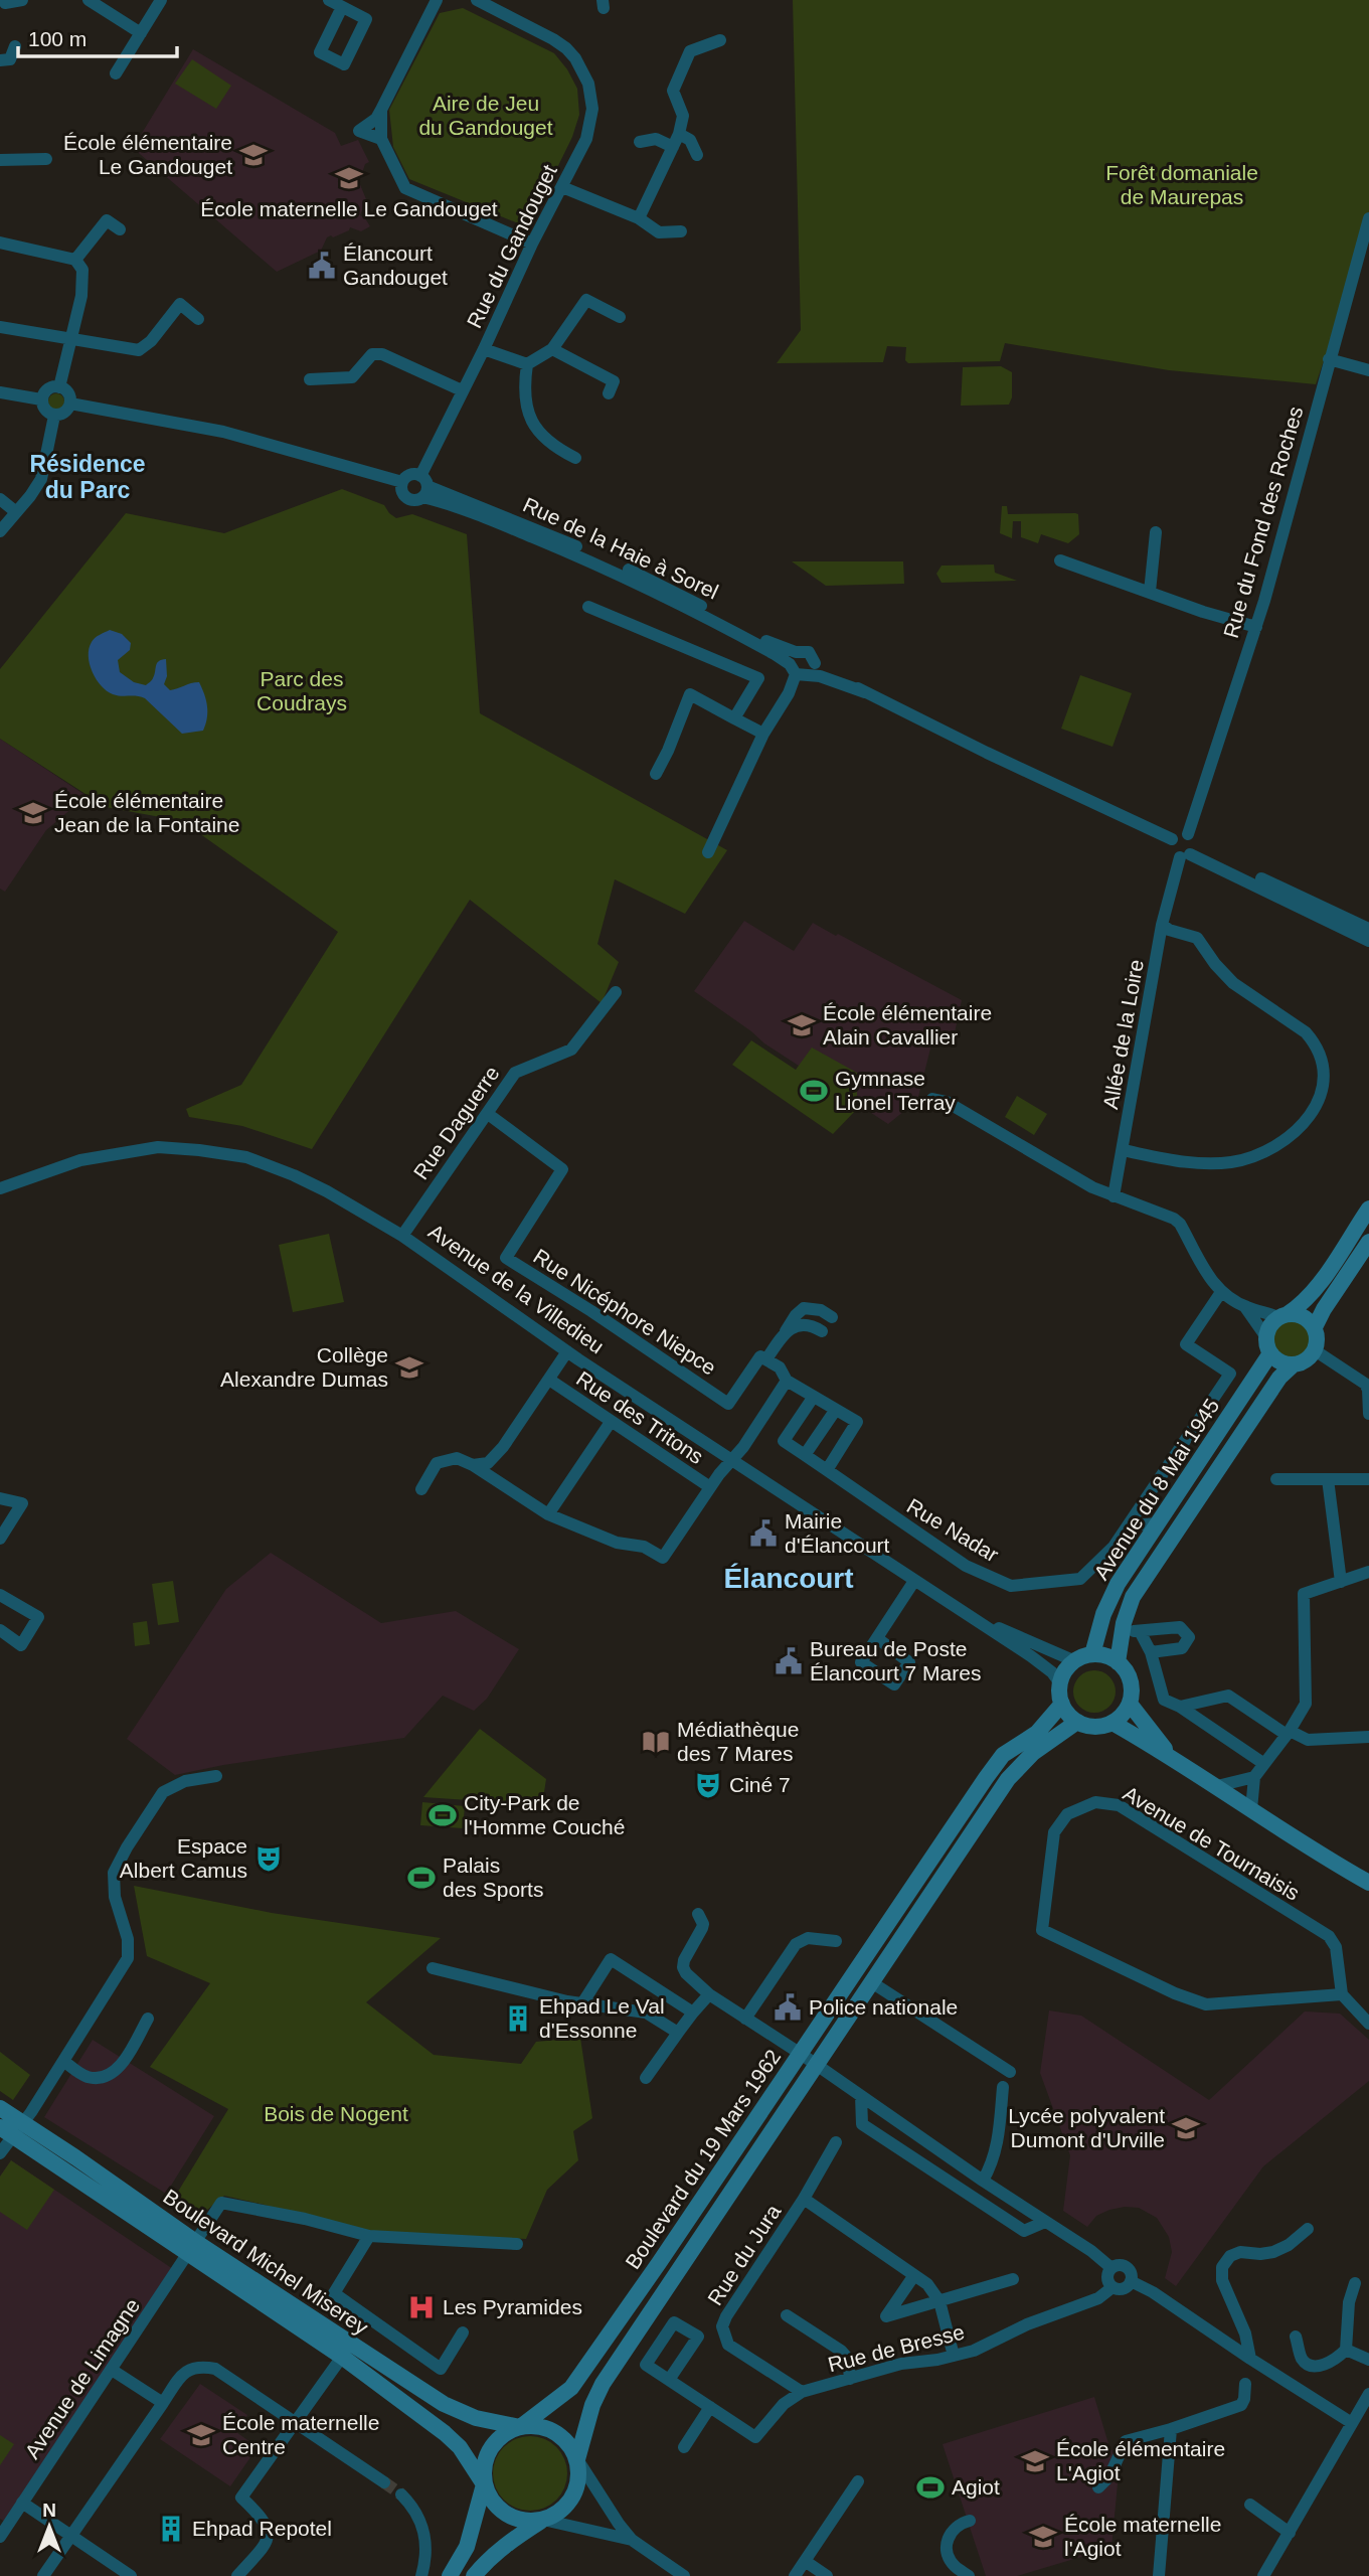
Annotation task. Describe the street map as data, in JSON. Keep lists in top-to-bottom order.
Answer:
{
  "streets": {
    "street": [
      "Rue du Gandouget",
      "Rue du Fond des Roches",
      "Rue de la Haie à Sorel",
      "Allée de la Loire",
      "Rue Daguerre",
      "Avenue de la Villedieu",
      "Rue Nicéphore Niepce",
      "Rue des Tritons",
      "Avenue du 8 Mai 1945",
      "Rue Nadar",
      "Avenue de Tournaisis",
      "Boulevard du 19 Mars 1962",
      "Rue du Jura",
      "Boulevard Michel Miserey",
      "Rue de Bresse",
      "Avenue de Limagne"
    ]
  },
  "crossings": [
    ["Rue du Gandouget", "Rue de la Haie à Sorel"],
    ["Rue du Fond des Roches", "Rue de la Haie à Sorel"],
    ["Rue du Fond des Roches", "Allée de la Loire"],
    ["Rue de la Haie à Sorel", "Allée de la Loire"],
    ["Rue Daguerre", "Avenue de la Villedieu"],
    ["Rue Daguerre", "Rue Nicéphore Niepce"],
    ["Avenue de la Villedieu", "Avenue du 8 Mai 1945"],
    ["Avenue de la Villedieu", "Boulevard du 19 Mars 1962"],
    ["Avenue du 8 Mai 1945", "Boulevard du 19 Mars 1962"],
    ["Boulevard du 19 Mars 1962", "Boulevard Michel Miserey"],
    ["Rue du Jura", "Rue de Bresse"],
    ["Boulevard Michel Miserey", "Avenue de Limagne"]
  ],
  "districts": ["Résidence du Parc", "Élancourt"],
  "parks": [
    "Aire de Jeu du Gandouget",
    "Forêt domaniale de Maurepas",
    "Parc des Coudrays",
    "Bois de Nogent"
  ],
  "places": {
    "school or university": [
      "École élémentaire Le Gandouget",
      "École maternelle Le Gandouget",
      "École élémentaire Jean de la Fontaine",
      "École élémentaire Alain Cavallier",
      "Collège Alexandre Dumas",
      "Lycée polyvalent Dumont d'Urville",
      "École maternelle Centre",
      "École élémentaire L'Agiot",
      "École maternelle l'Agiot"
    ],
    "public building": [
      "Élancourt Gandouget",
      "Mairie d'Élancourt",
      "Bureau de Poste Élancourt 7 Mares",
      "Police nationale"
    ],
    "sports": [
      "Gymnase Lionel Terray",
      "City-Park de l'Homme Couché",
      "Palais des Sports",
      "Agiot"
    ],
    "library": ["Médiathèque des 7 Mares"],
    "theatre": ["Ciné 7", "Espace Albert Camus"],
    "building": ["Ehpad Le Val d'Essonne", "Ehpad Repotel"],
    "hospital": ["Les Pyramides"]
  },
  "scale_bar": "100 m",
  "north": "top"
}
